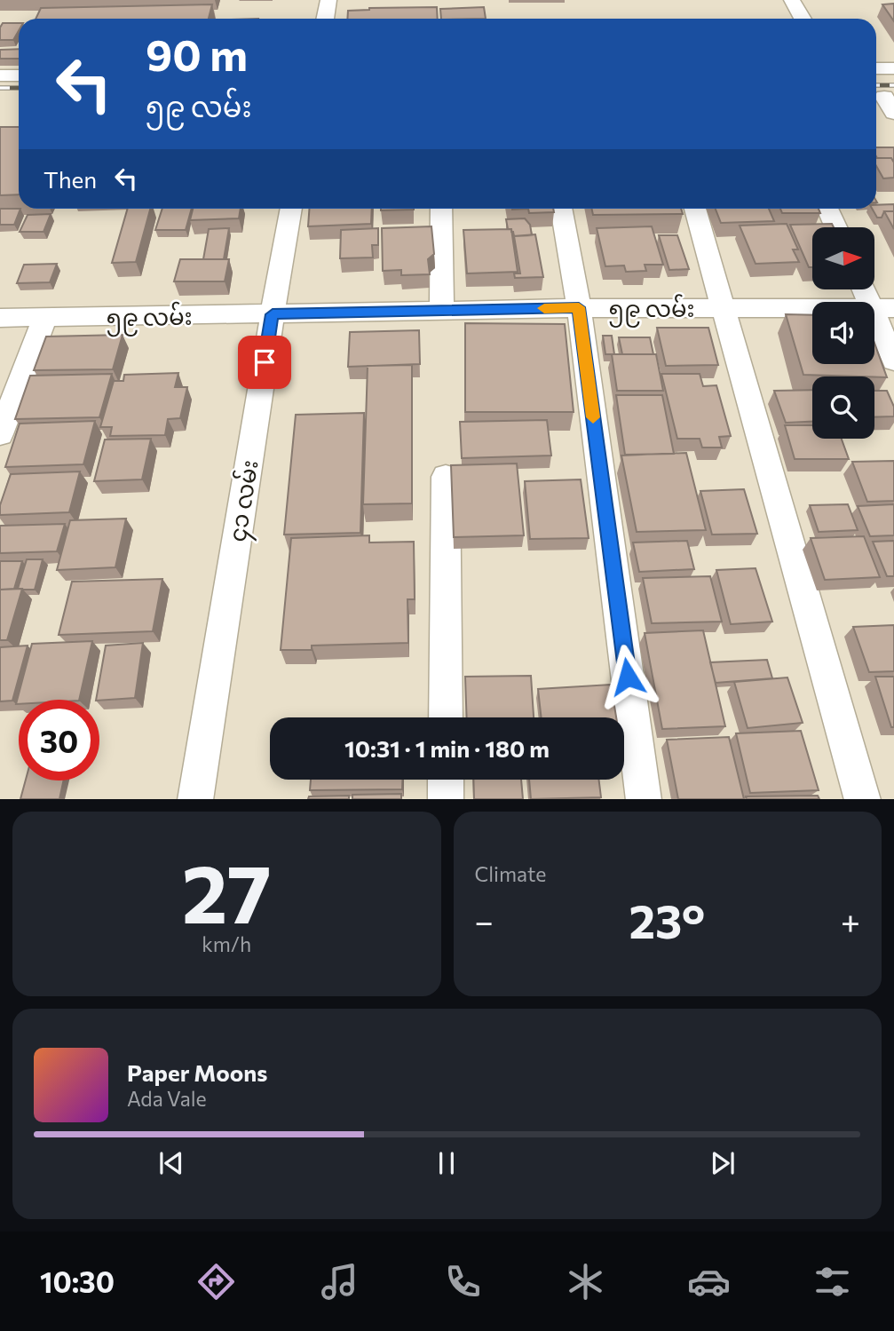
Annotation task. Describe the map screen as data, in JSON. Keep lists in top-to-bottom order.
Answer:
{
  "streets": {
    "street": ["၅၉ လမ်း", "၄၁ လမ်း"]
  },
  "crossings": [
    ["၅၉ လမ်း", "၄၁ လမ်း"]
  ],
  "north": "right",
  "page": {
    "turn": ["90 m", "၅၉ လမ်း"],
    "then": "Then",
    "limit": "30",
    "trip": "10:31 · 1 min · 180 m",
    "tile": [
      ["27", "km/h"],
      "Climate"
    ],
    "heat": ["−", "23°", "+"],
    "song": ["Paper Moons", "Ada Vale"],
    "tabs": "10:30"
  }
}
